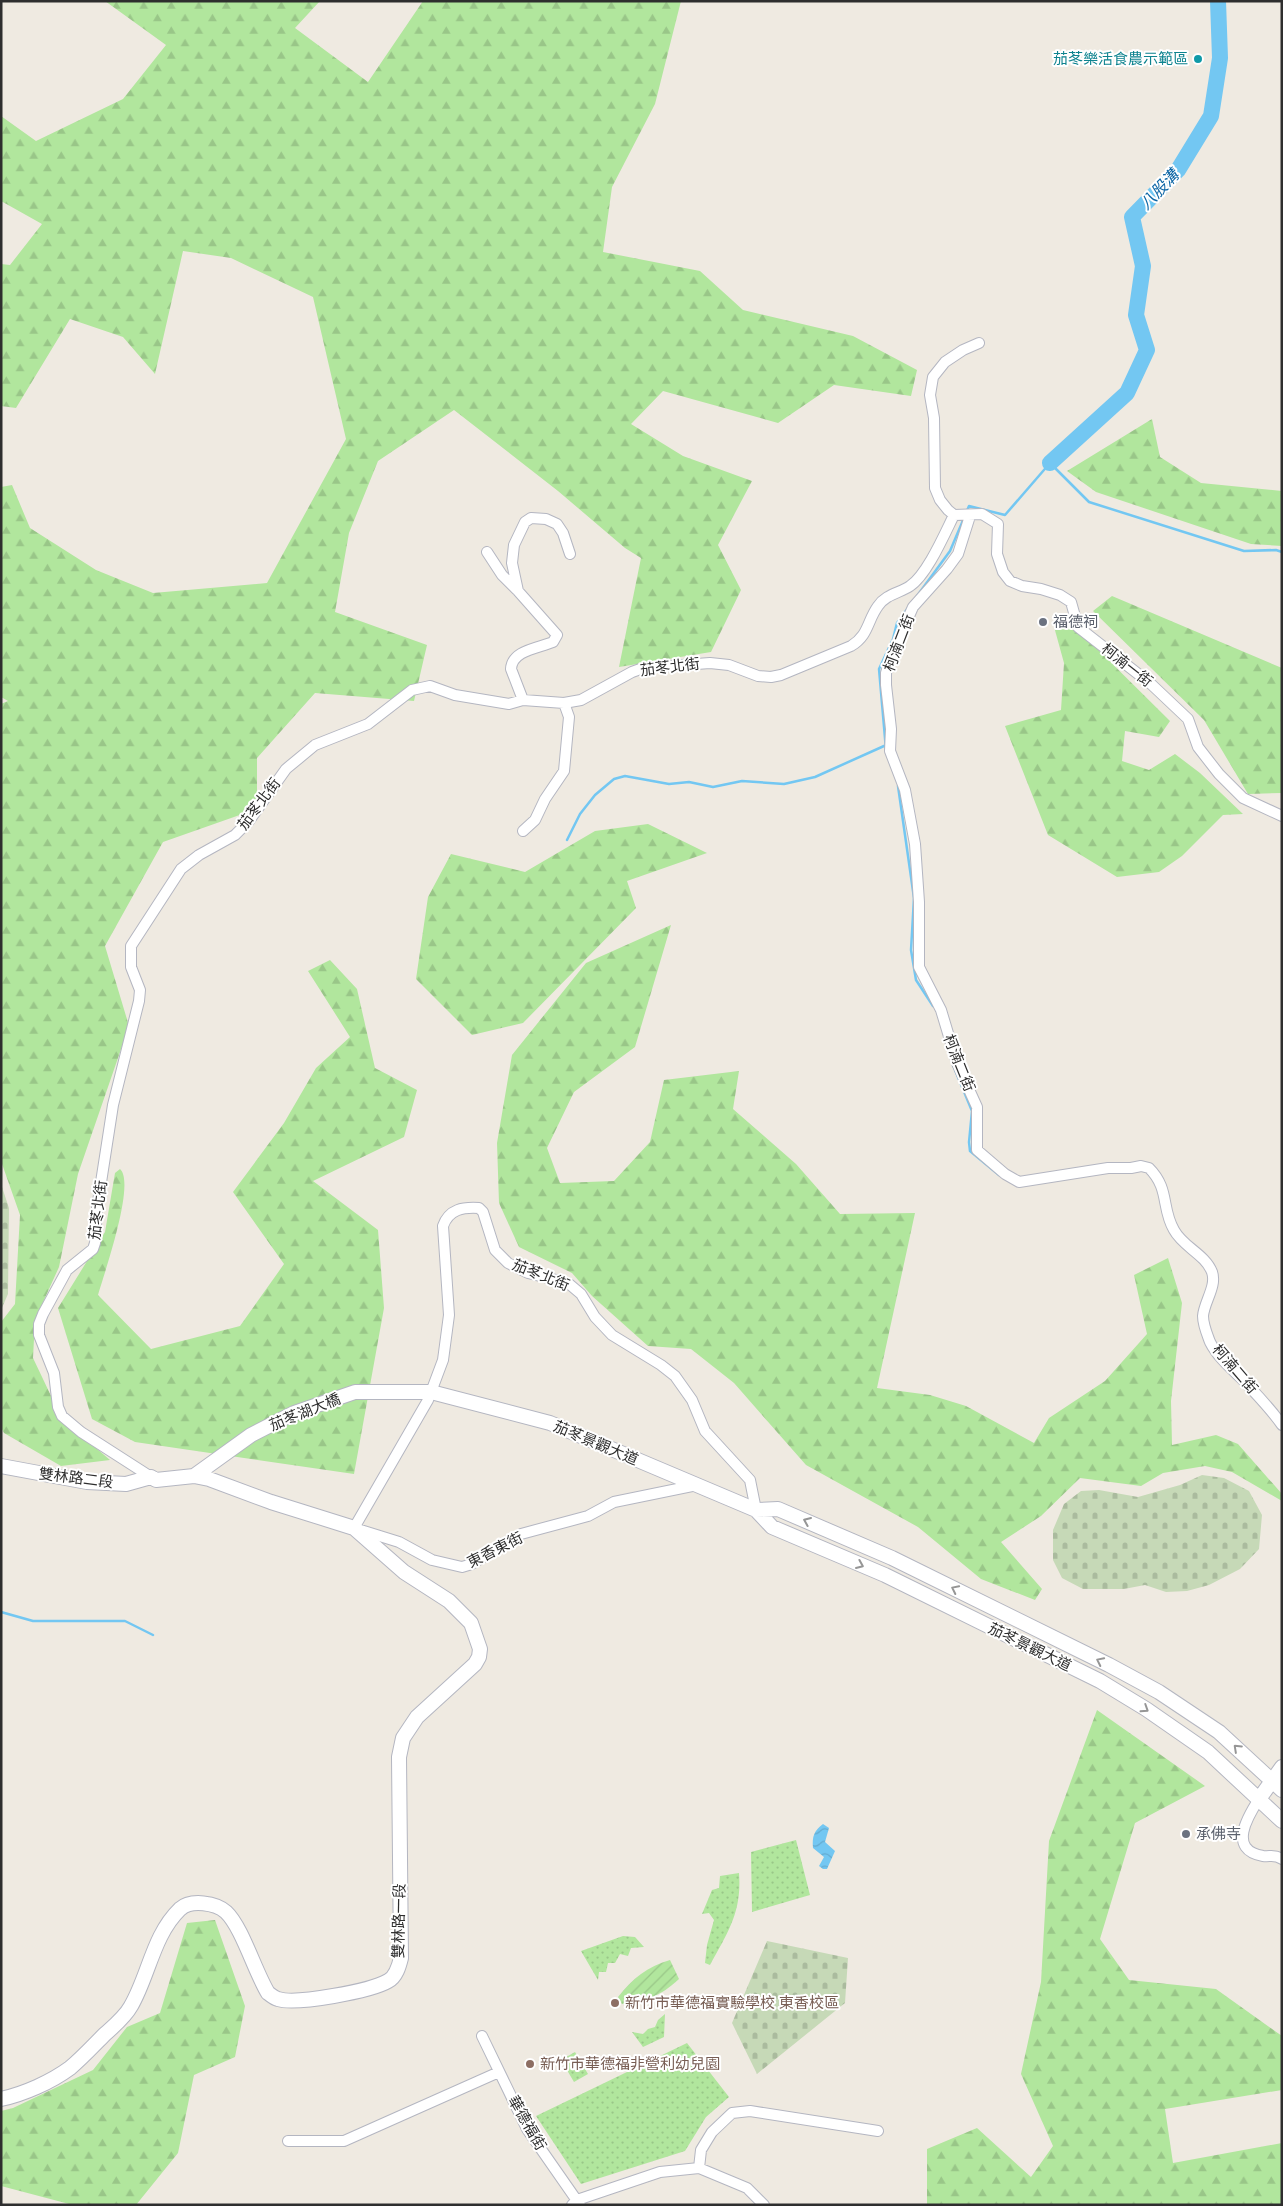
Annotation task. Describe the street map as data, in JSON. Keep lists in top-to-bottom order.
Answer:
{
  "streets": {
    "street": [
      "柯湳二街",
      "柯湳一街",
      "茄苳北街",
      "茄苳湖大橋",
      "茄苳景觀大道",
      "雙林路二段",
      "東香東街",
      "雙林路一段",
      "華德福街"
    ]
  },
  "crossings": [
    ["柯湳二街", "柯湳一街"],
    ["柯湳一街", "茄苳北街"],
    ["茄苳北街", "茄苳湖大橋"],
    ["茄苳北街", "茄苳景觀大道"],
    ["茄苳北街", "雙林路二段"],
    ["茄苳北街", "東香東街"],
    ["茄苳北街", "雙林路一段"],
    ["茄苳湖大橋", "茄苳景觀大道"],
    ["茄苳景觀大道", "東香東街"],
    ["東香東街", "雙林路一段"]
  ],
  "water": ["八股溝"],
  "places": [
    "茄苳樂活食農示範區",
    "福德祠",
    "承佛寺",
    "新竹市華德福實驗學校 東香校區",
    "新竹市華德福非營利幼兒園"
  ]
}
